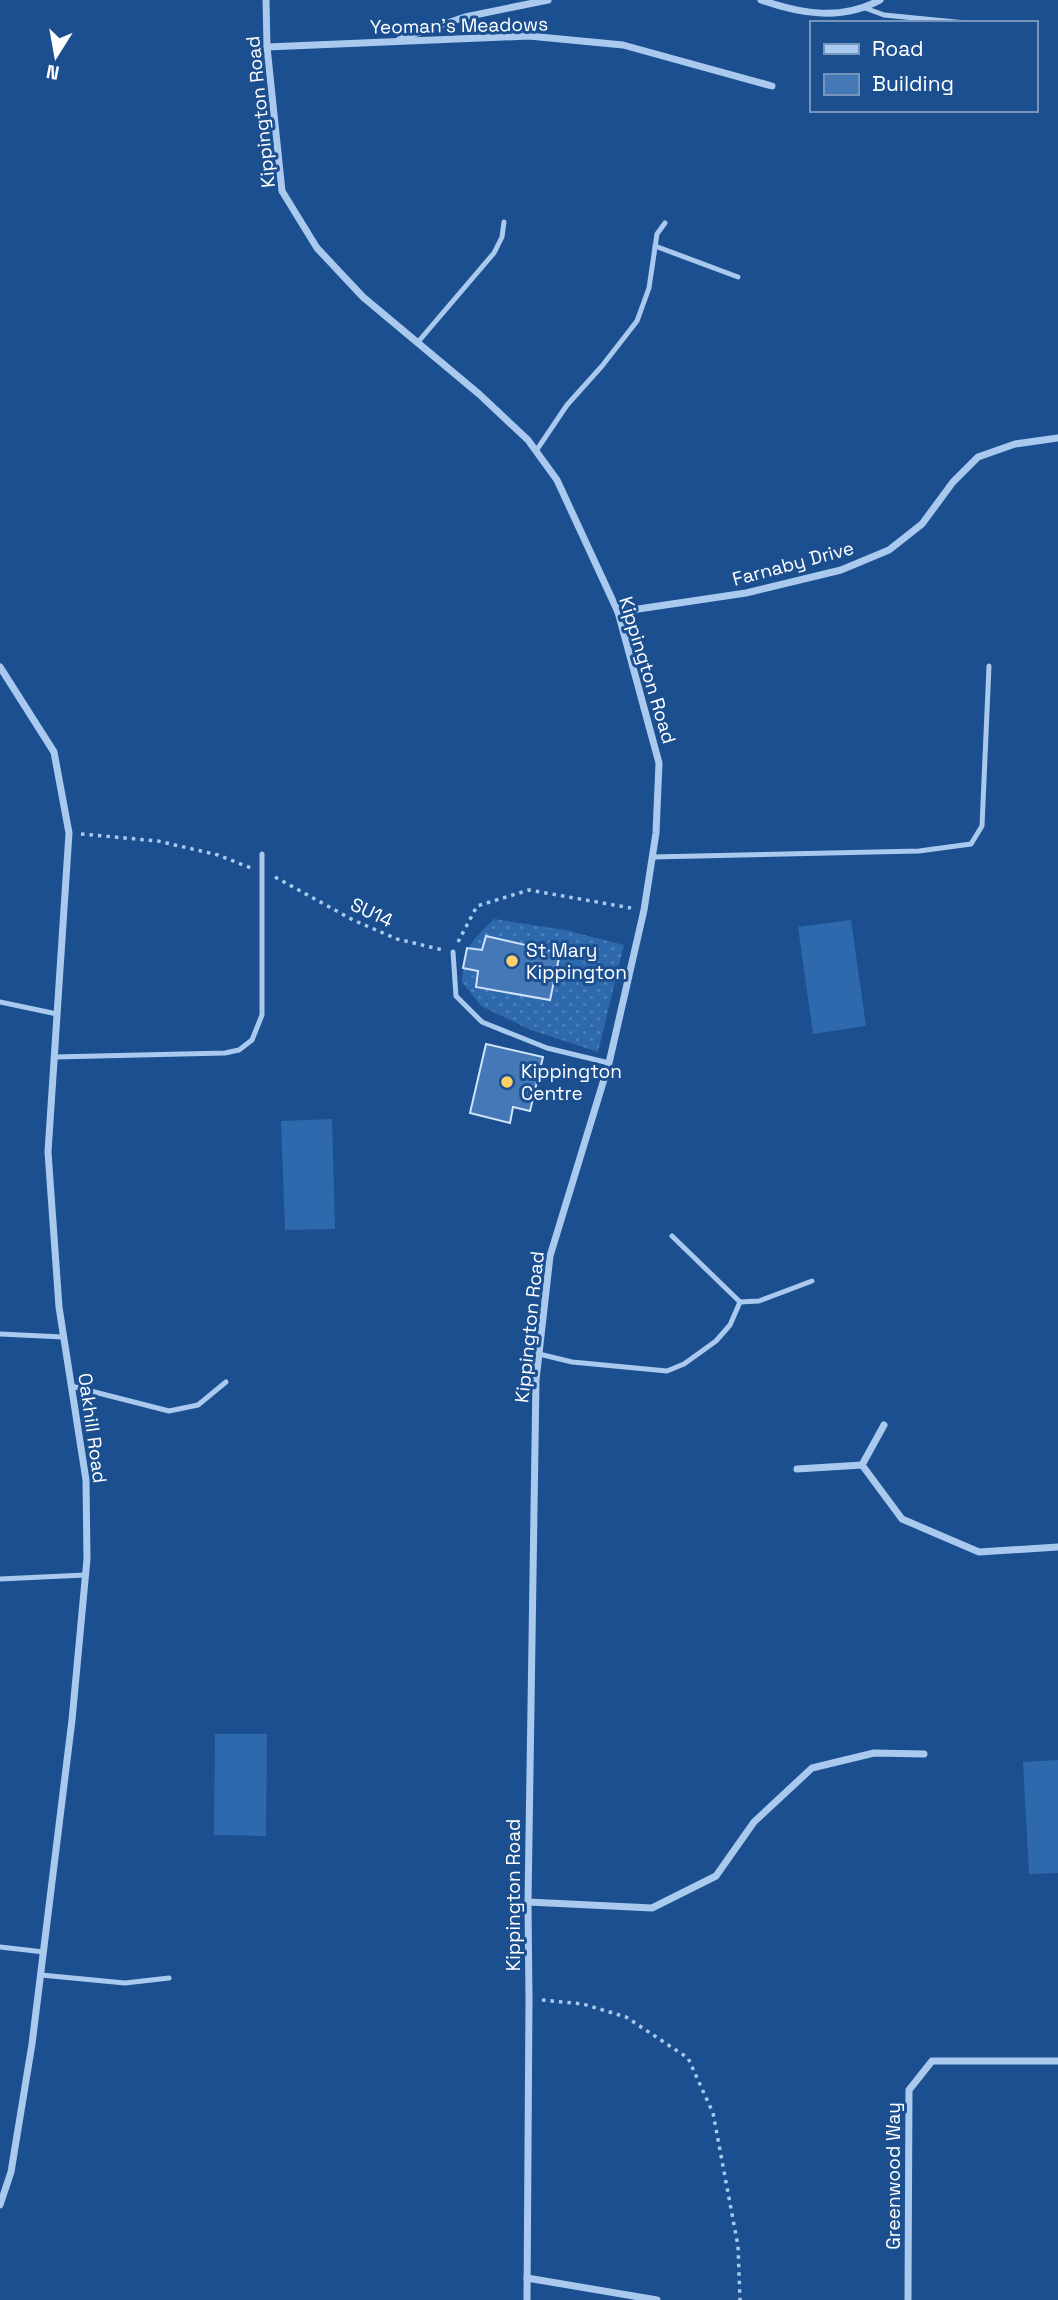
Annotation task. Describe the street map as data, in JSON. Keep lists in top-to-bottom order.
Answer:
{
  "streets": {
    "street": [
      "Yeoman's Meadows",
      "Kippington Road",
      "Farnaby Drive",
      "Oakhill Road",
      "Greenwood Way"
    ],
    "path": ["SU14"]
  },
  "crossings": [
    ["Yeoman's Meadows", "Kippington Road"],
    ["Kippington Road", "Farnaby Drive"],
    ["SU14", "Oakhill Road"]
  ],
  "places": ["St Mary Kippington", "Kippington Centre"],
  "legend": ["Road", "Building"],
  "north": "bottom"
}
